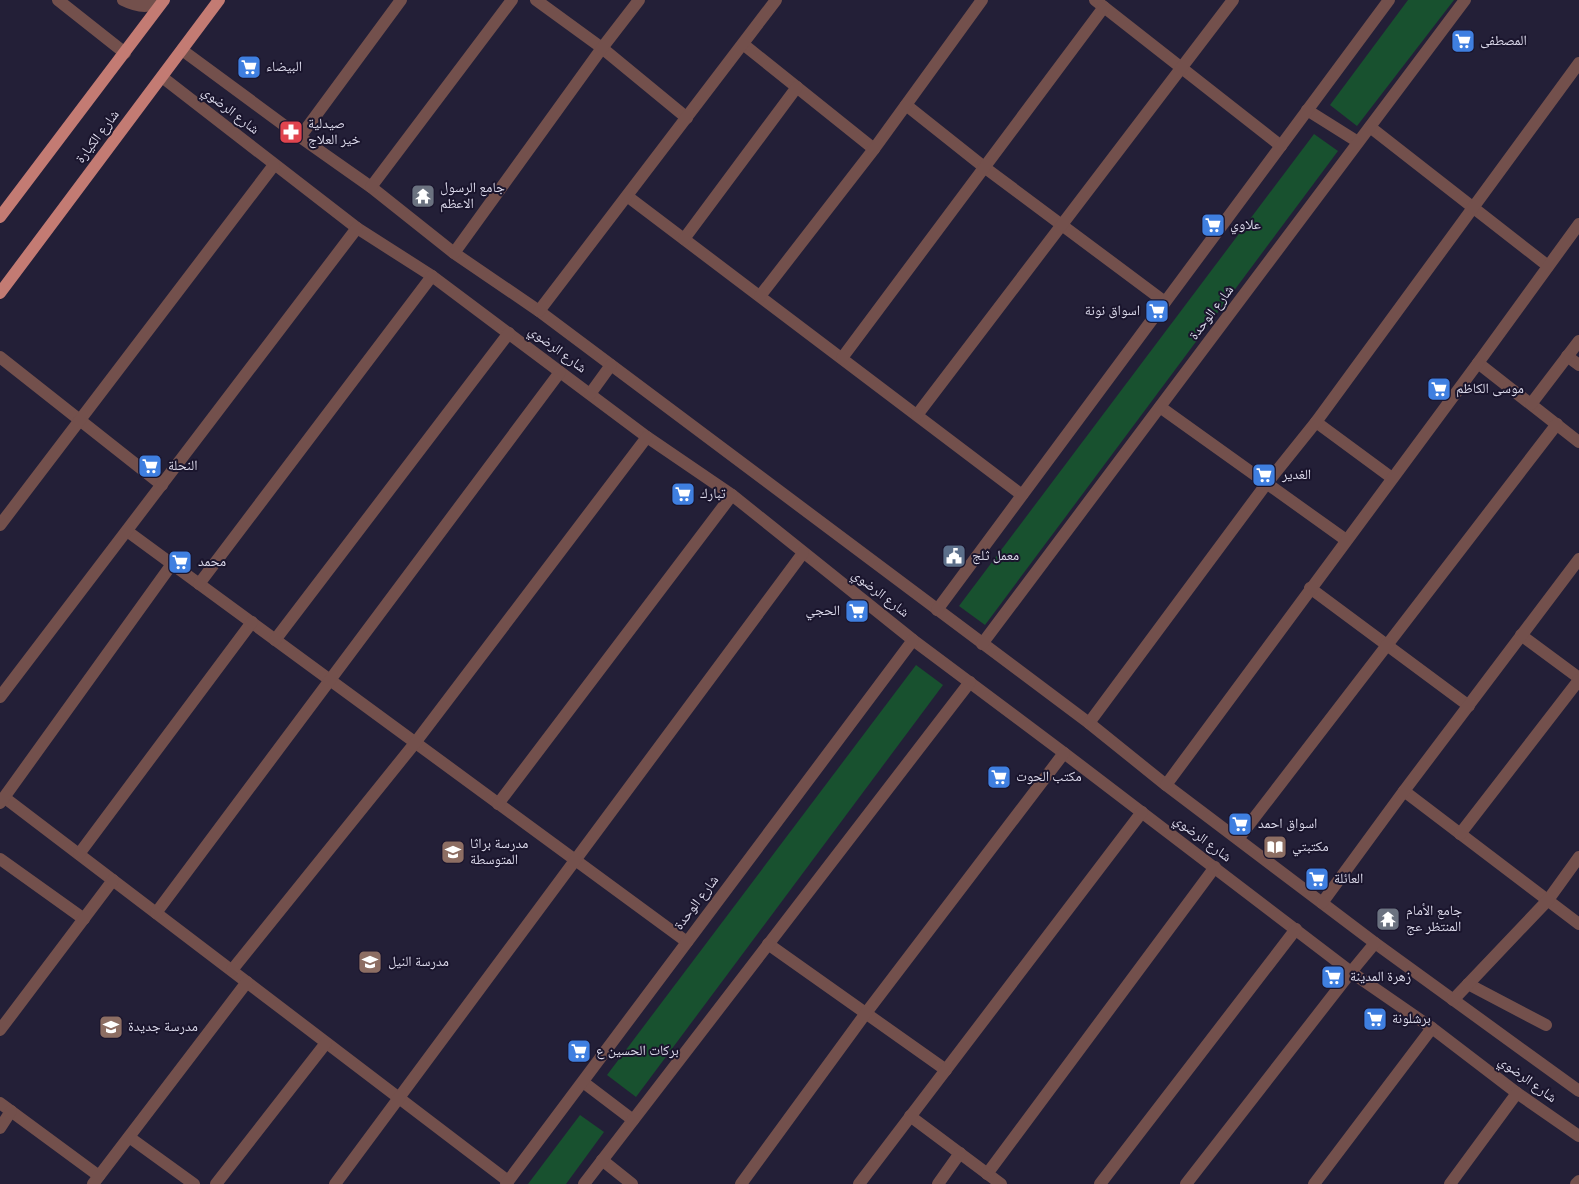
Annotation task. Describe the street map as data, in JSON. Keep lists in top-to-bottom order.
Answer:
{
  "streets": {
    "main road": ["شارع الكيارة"],
    "street": ["شارع الرضوي", "شارع الوحدة"]
  },
  "crossings": [
    ["شارع الرضوي", "شارع الكيارة"],
    ["شارع الرضوي", "شارع الوحدة"]
  ],
  "places": {
    "supermarket": [
      "المصطفى",
      "البيضاء",
      "علاوي",
      "اسواق نونة",
      "موسى الكاظم",
      "النحلة",
      "الغدير",
      "تبارك",
      "محمد",
      "الحجي",
      "مكتب الحوت",
      "اسواق احمد",
      "العائلة",
      "زهرة المدينة",
      "برشلونة",
      "بركات الحسين ع"
    ],
    "pharmacy": ["صيدلية خير العلاج"],
    "temple": ["جامع الرسول الاعظم", "جامع الأمام المنتظر عج"],
    "public building": ["معمل ثلج"],
    "library": ["مكتبتي"],
    "school or university": ["مدرسة براثا المتوسطة", "مدرسة النيل", "مدرسة جديدة"]
  }
}
